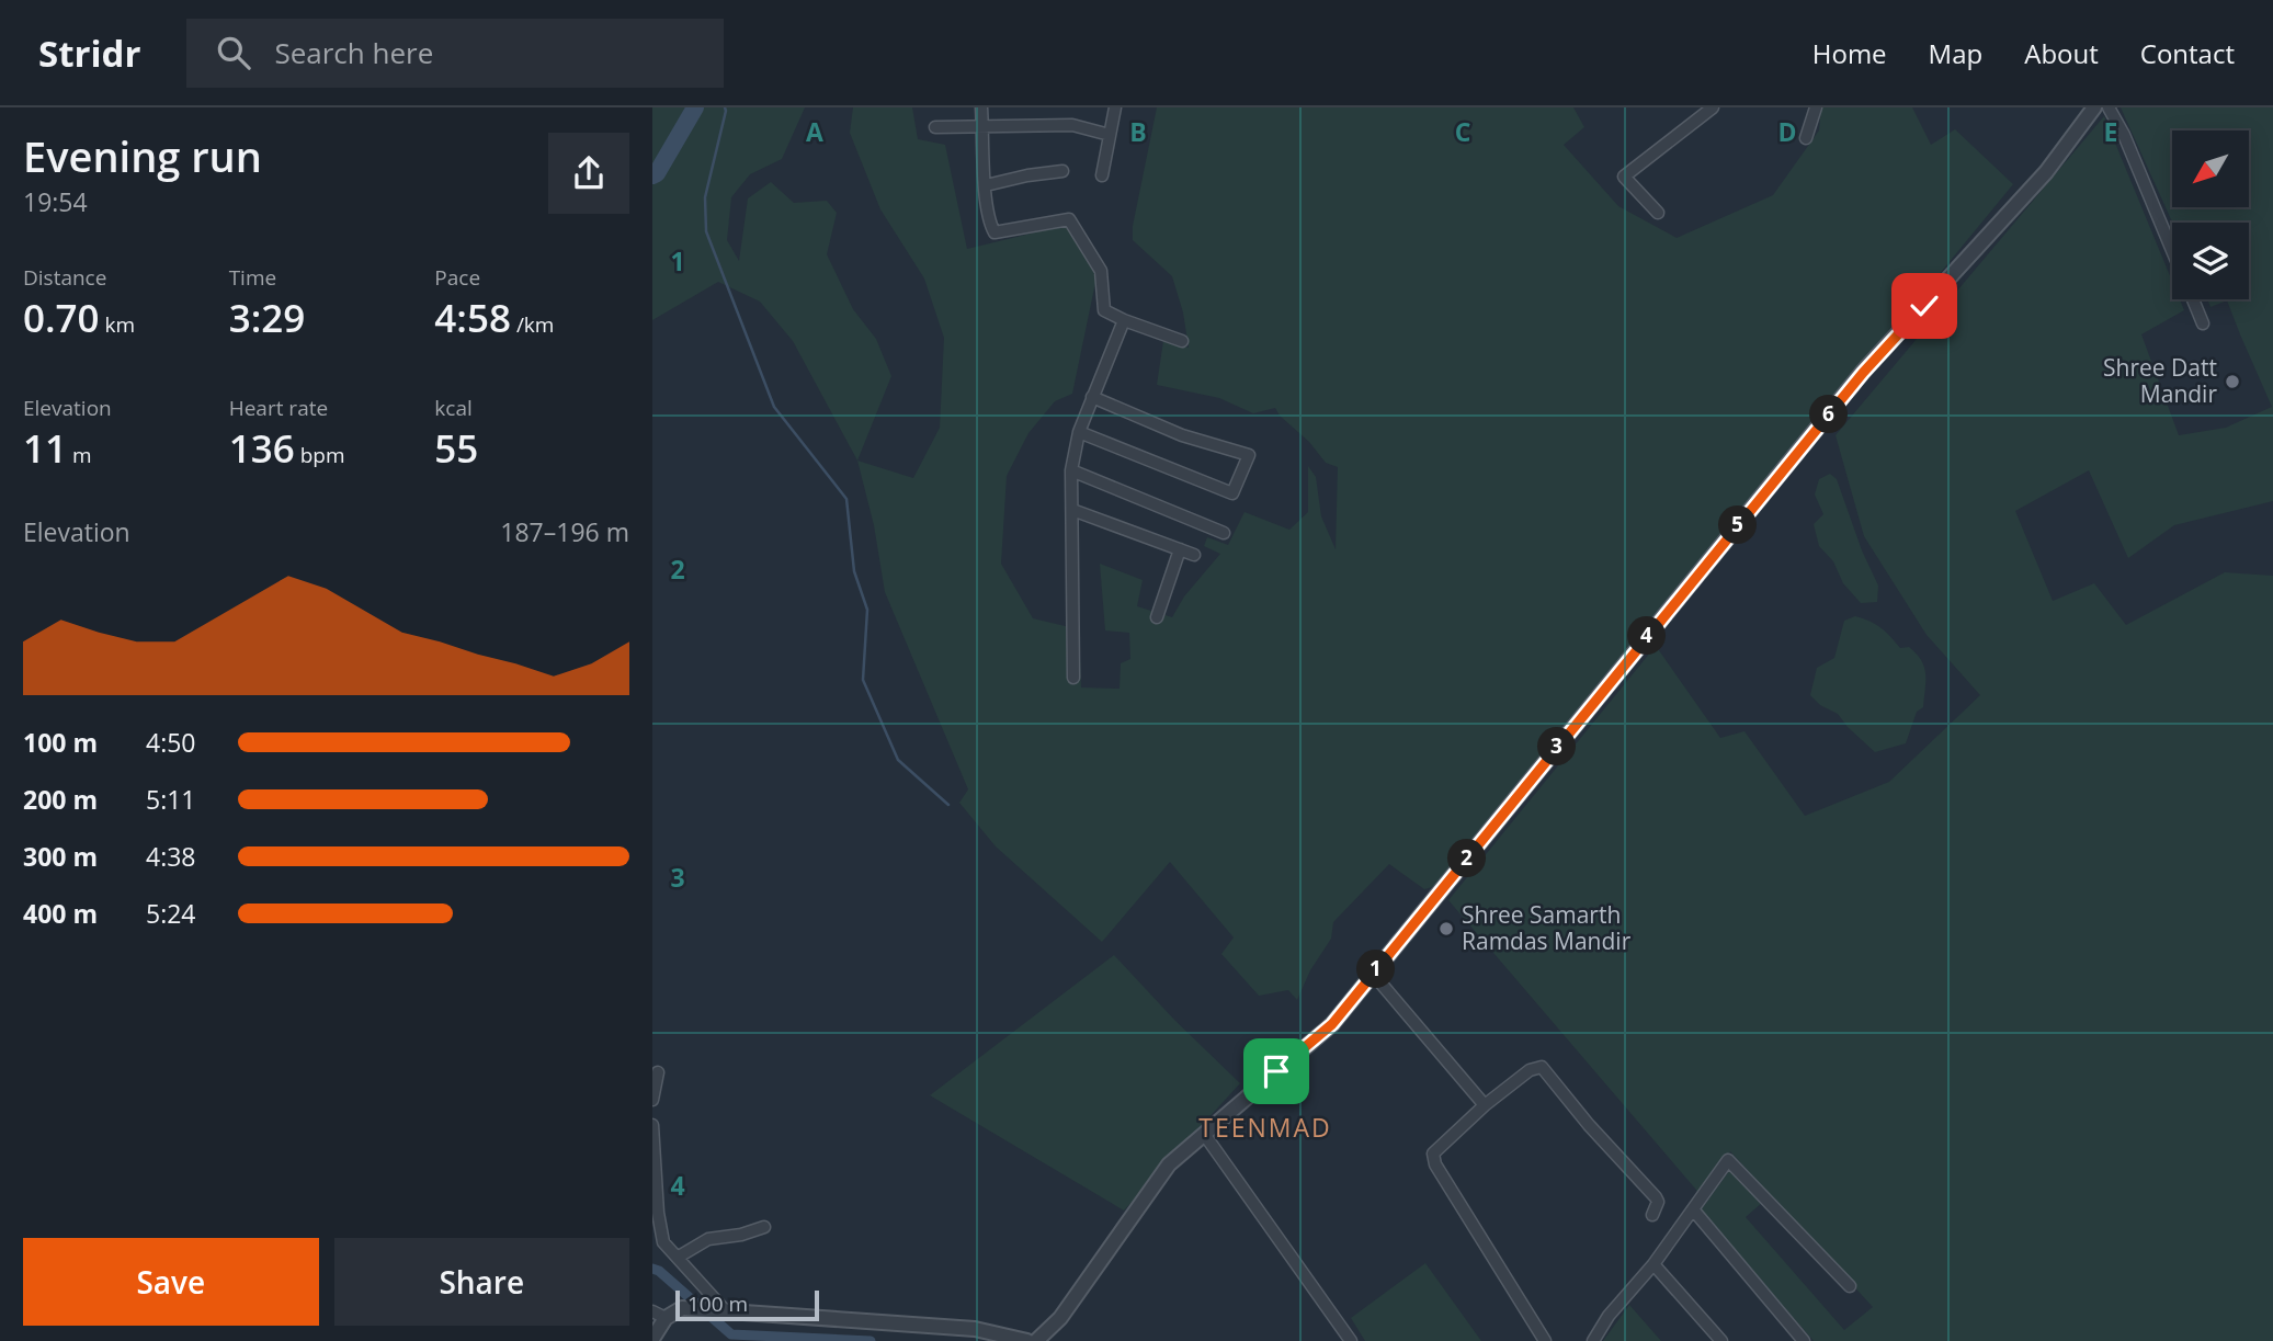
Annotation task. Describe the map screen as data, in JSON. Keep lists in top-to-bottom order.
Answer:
{
  "districts": ["TEENMAD"],
  "places": ["Shree Datt Mandir", "Shree Samarth Ramdas Mandir"],
  "scale_bar": "100 m",
  "north": "bottom left",
  "page": {
    "header": "Stridr",
    "search": "Search here",
    "nav": [
      "Home",
      "Map",
      "About",
      "Contact"
    ],
    "heading": ["Evening run", "19:54"],
    "stats": [
      ["Distance", "0.70 km"],
      ["Time", "3:29"],
      ["Pace", "4:58 /km"],
      ["Elevation", "11 m"],
      ["Heart rate", "136 bpm"],
      ["kcal", "55"]
    ],
    "pins": [
      "6",
      "5",
      "4",
      "3",
      "2",
      "1"
    ],
    "chart": ["Elevation", "187–196 m"],
    "list": [
      {
        "name": "100 m",
        "note": "4:50"
      },
      {
        "name": "200 m",
        "note": "5:11"
      },
      {
        "name": "300 m",
        "note": "4:38"
      },
      {
        "name": "400 m",
        "note": "5:24"
      }
    ],
    "buttons": ["Save", "Share"],
    "scale": "100 m"
  },
  "grid": {
    "columns": [
      "A",
      "B",
      "C",
      "D",
      "E"
    ],
    "rows": [
      "1",
      "2",
      "3",
      "4"
    ]
  }
}
